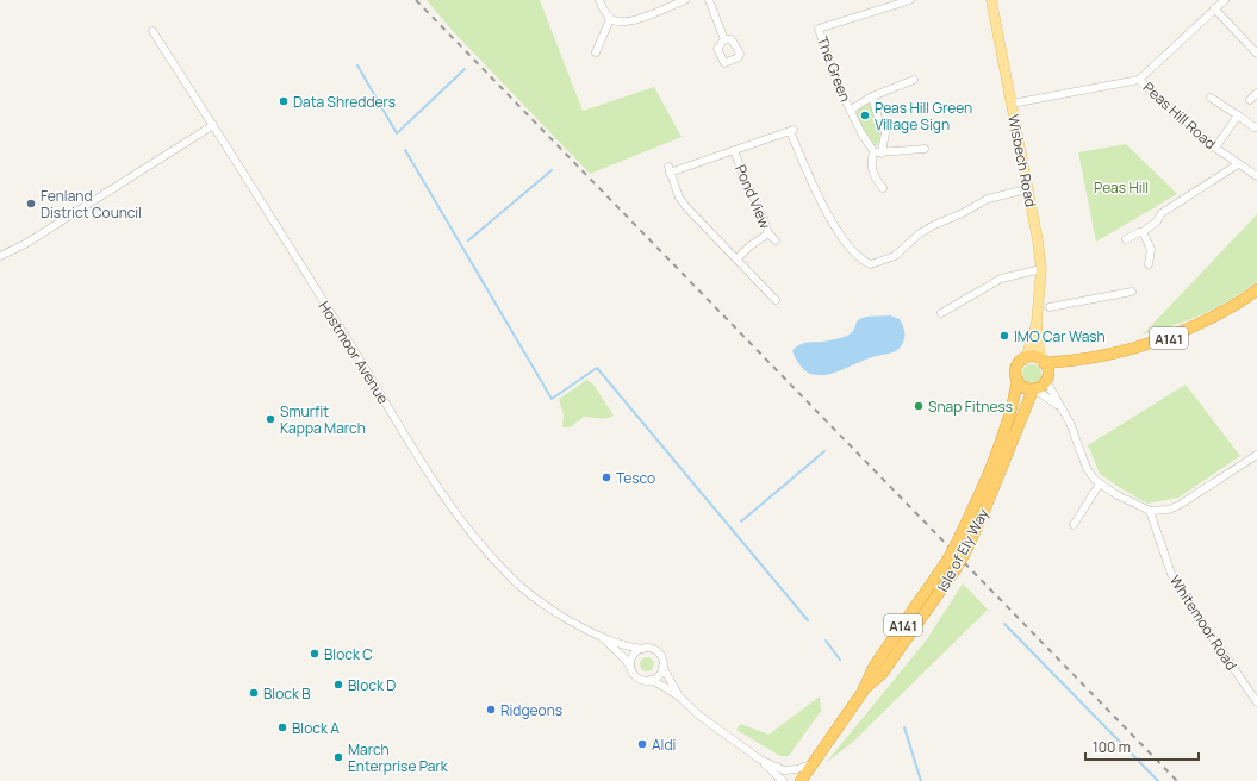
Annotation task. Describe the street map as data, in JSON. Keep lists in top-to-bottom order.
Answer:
{
  "streets": {
    "highway": ["A141", "Isle of Ely Way"],
    "main road": ["Wisbech Road"],
    "street": [
      "The Green",
      "Peas Hill Road",
      "Pond View",
      "Hostmoor Avenue",
      "Whitemoor Road"
    ]
  },
  "crossings": [
    ["Peas Hill Road", "Wisbech Road"],
    ["Wisbech Road", "A141"],
    ["Wisbech Road", "Isle of Ely Way"],
    ["A141", "Isle of Ely Way"]
  ],
  "parks": ["Peas Hill"],
  "places": [
    "Data Shredders",
    "Peas Hill Green Village Sign",
    "Fenland District Council",
    "IMO Car Wash",
    "Snap Fitness",
    "Smurfit Kappa March",
    "Tesco",
    "Block C",
    "Block D",
    "Block B",
    "Ridgeons",
    "Block A",
    "Aldi",
    "March Enterprise Park"
  ],
  "scale_bar": "100 m"
}
